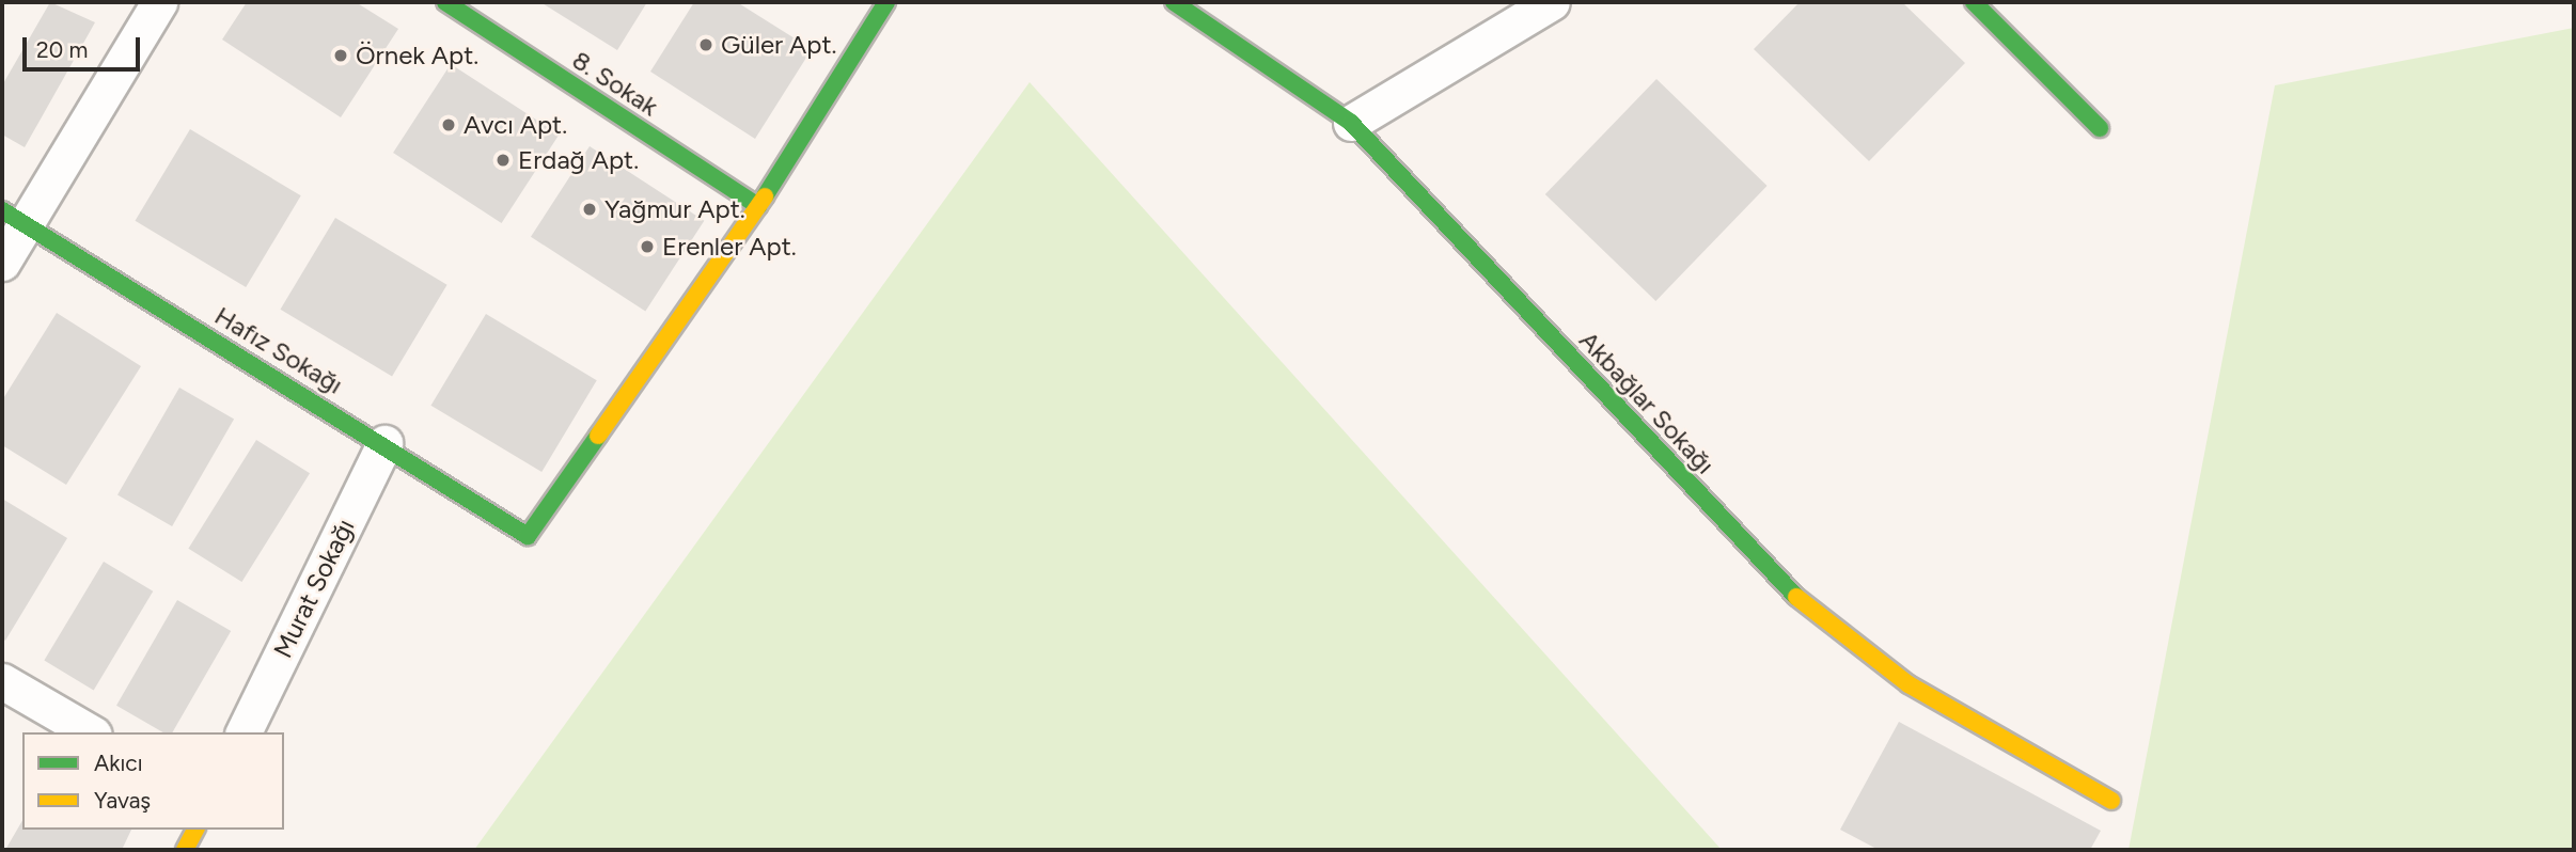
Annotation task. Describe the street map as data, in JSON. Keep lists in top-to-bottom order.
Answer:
{
  "streets": {
    "street": [
      "8. Sokak",
      "Hafız Sokağı",
      "Akbağlar Sokağı",
      "Murat Sokağı"
    ]
  },
  "crossings": [
    ["8. Sokak", "Hafız Sokağı"],
    ["Hafız Sokağı", "Murat Sokağı"]
  ],
  "places": [
    "Güler Apt.",
    "Örnek Apt.",
    "Avcı Apt.",
    "Erdağ Apt.",
    "Yağmur Apt.",
    "Erenler Apt."
  ],
  "legend": ["Akıcı", "Yavaş"],
  "scale_bar": "20 m"
}
